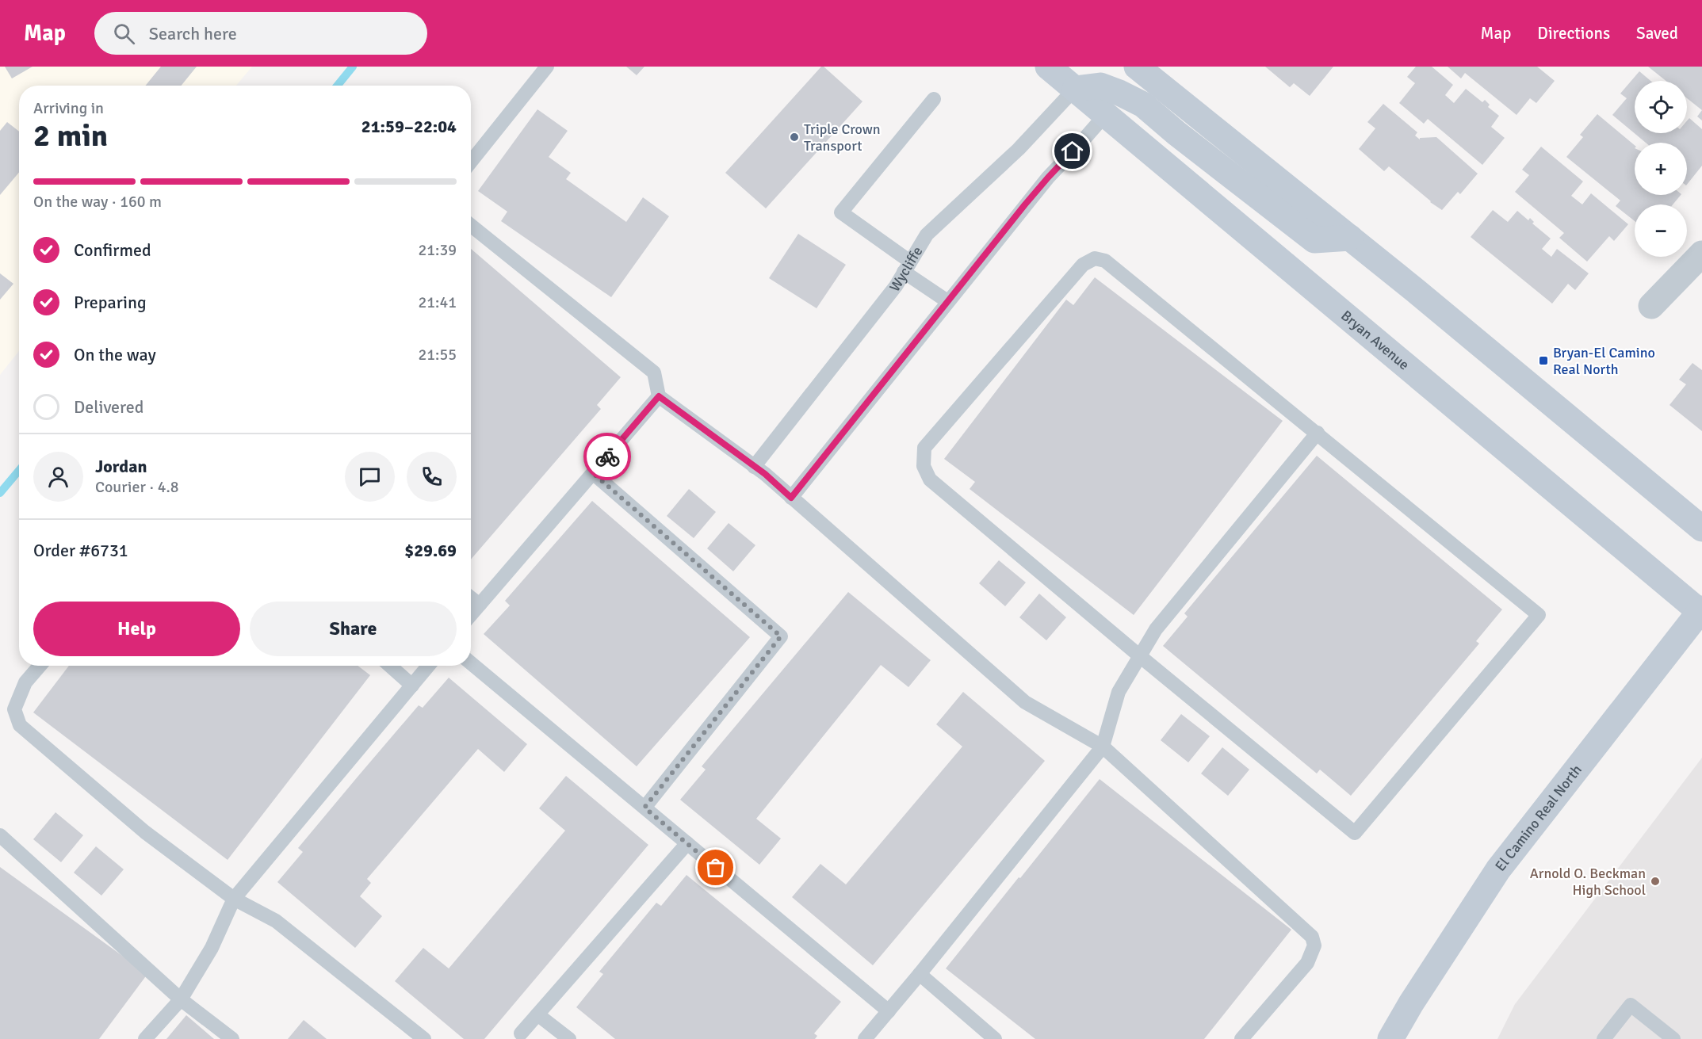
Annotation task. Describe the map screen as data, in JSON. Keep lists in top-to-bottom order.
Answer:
{
  "streets": {
    "main road": ["Bryan Avenue", "El Camino Real North"],
    "lane": ["Wycliffe"]
  },
  "crossings": [
    ["Wycliffe", "Bryan Avenue"],
    ["Bryan Avenue", "El Camino Real North"]
  ],
  "places": {
    "other": ["Triple Crown Transport", "Arnold O. Beckman High School"],
    "transit": ["Bryan-El Camino Real North"]
  },
  "page": {
    "header": "Map",
    "search": "Search here",
    "nav": ["Map", "Directions", "Saved"],
    "map_buttons": ["+", "−"],
    "heading": ["2 min", "Arriving in", "21:59–22:04"],
    "panel": [
      "Jordan",
      "Courier · 4.8",
      "Order #6731",
      "$29.69"
    ],
    "bar": "On the way · 160 m",
    "list": [
      ["Confirmed", "21:39"],
      ["Preparing", "21:41"],
      ["On the way", "21:55"],
      "Delivered"
    ],
    "buttons": ["Help", "Share"]
  }
}
